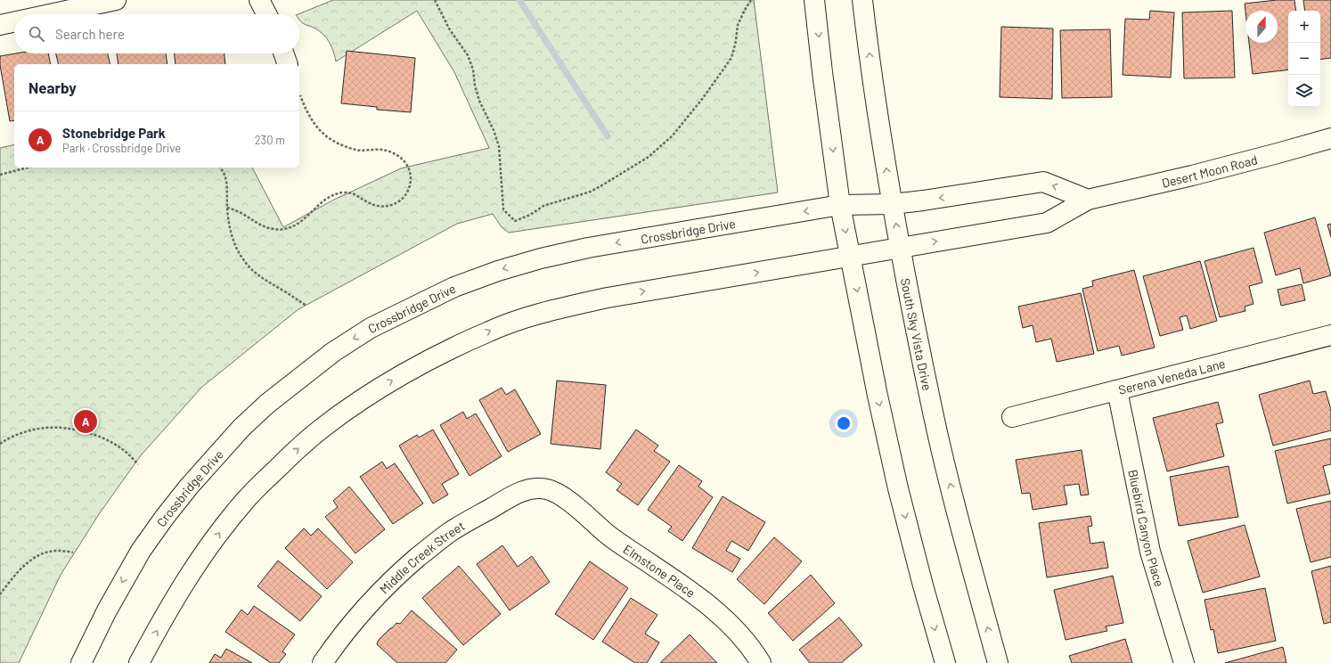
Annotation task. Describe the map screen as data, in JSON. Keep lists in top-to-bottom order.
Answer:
{
  "streets": {
    "street": [
      "Desert Moon Road",
      "Crossbridge Drive",
      "South Sky Vista Drive",
      "Serena Veneda Lane",
      "Bluebird Canyon Place",
      "Middle Creek Street",
      "Elmstone Place"
    ]
  },
  "crossings": [
    ["Desert Moon Road", "South Sky Vista Drive"],
    ["Crossbridge Drive", "South Sky Vista Drive"],
    ["Serena Veneda Lane", "Bluebird Canyon Place"],
    ["Middle Creek Street", "Elmstone Place"]
  ],
  "north": "top",
  "page": {
    "map_buttons": ["+", "−"],
    "search": "Search here",
    "heading": "Nearby",
    "list": [
      {
        "mark": "A",
        "name": "Stonebridge Park",
        "note": "Park · Crossbridge Drive",
        "value": "230 m"
      }
    ],
    "pins": "A"
  }
}
